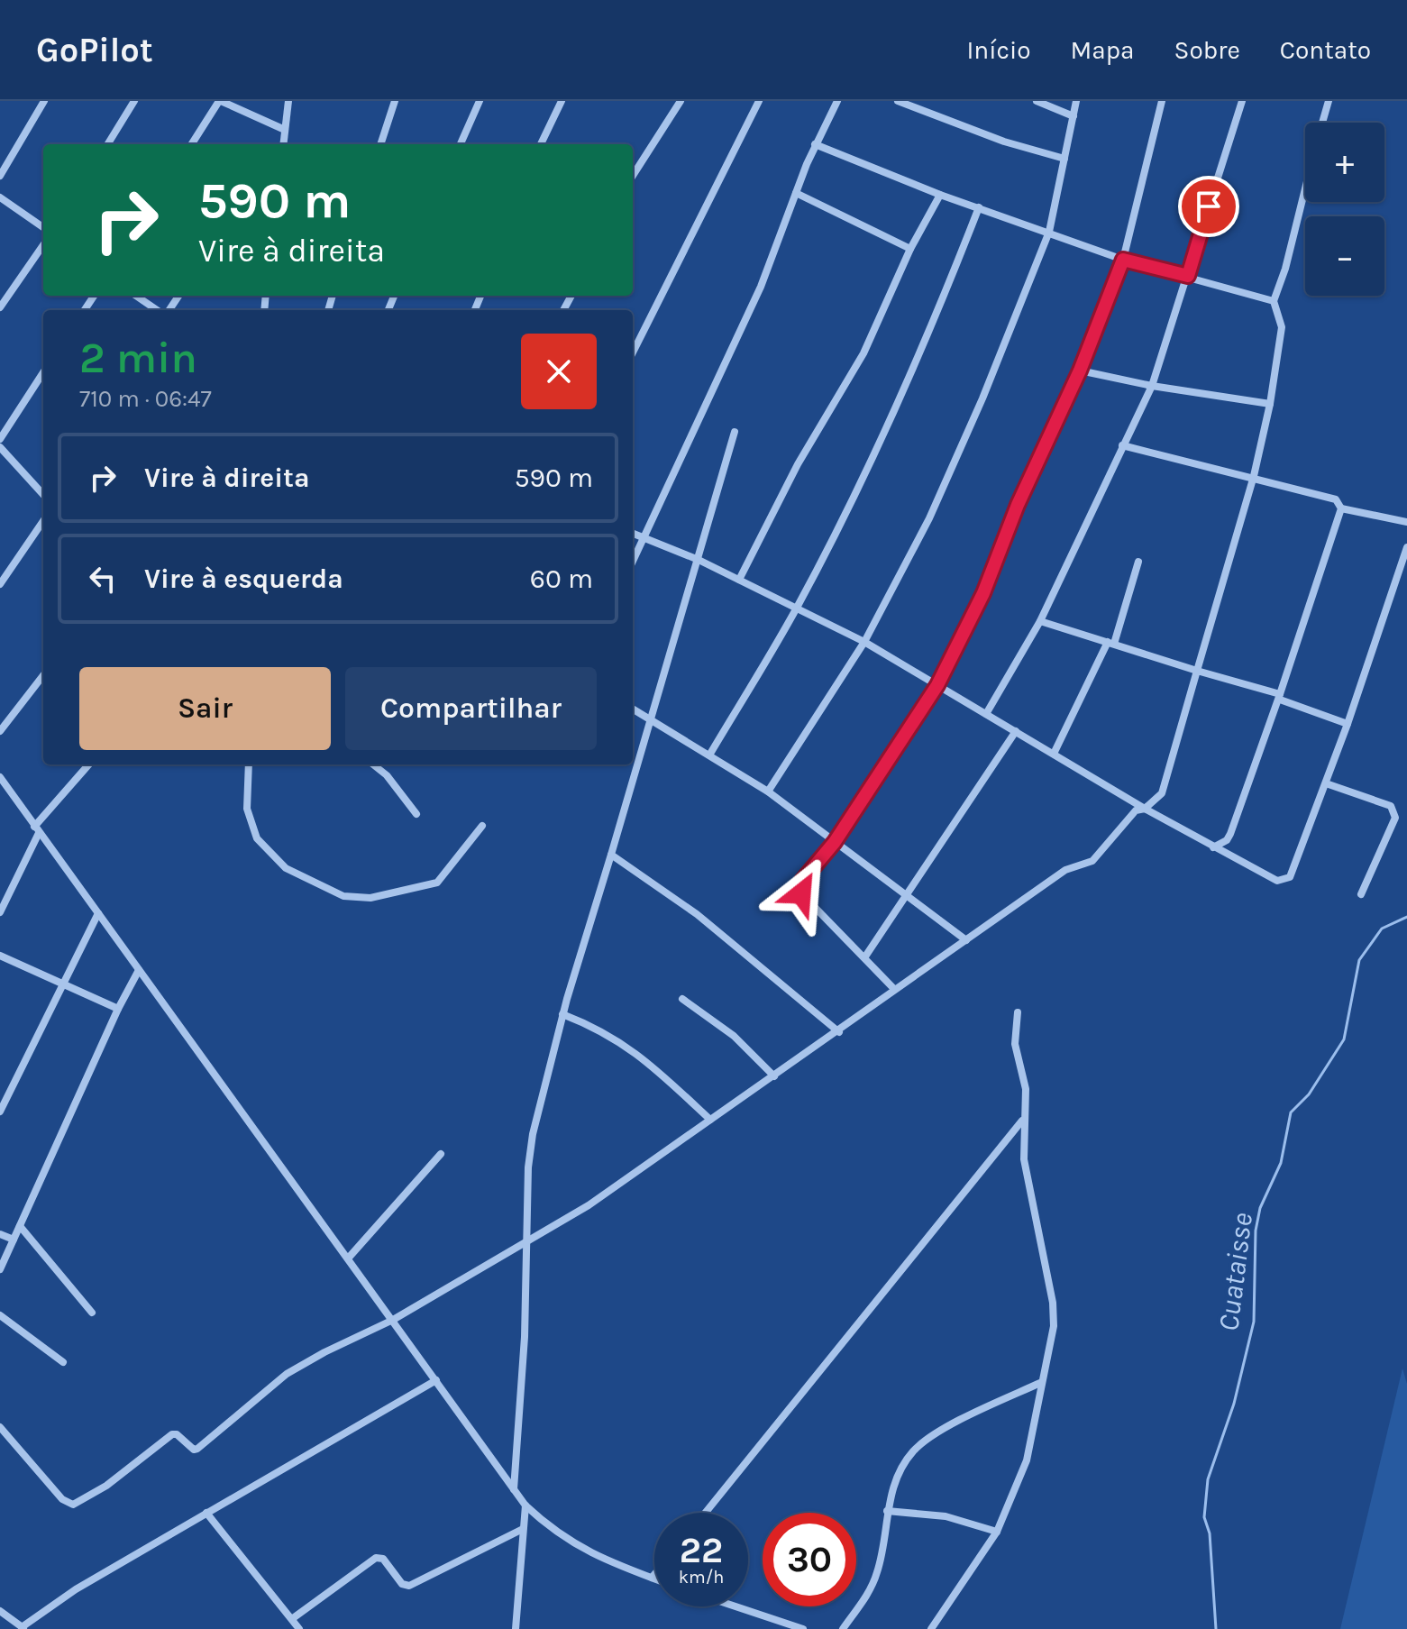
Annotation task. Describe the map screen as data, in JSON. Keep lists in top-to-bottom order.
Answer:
{
  "water": ["Cuataisse"],
  "page": {
    "header": "GoPilot",
    "nav": [
      "Início",
      "Mapa",
      "Sobre",
      "Contato"
    ],
    "map_buttons": ["+", "−"],
    "turn": ["590 m", "Vire à direita"],
    "heading": ["2 min", "710 m · 06:47"],
    "list": [
      {
        "name": "Vire à direita",
        "value": "590 m"
      },
      {
        "name": "Vire à esquerda",
        "value": "60 m"
      }
    ],
    "buttons": ["Sair", "Compartilhar"],
    "speed": "22 km/h",
    "limit": "30"
  }
}
